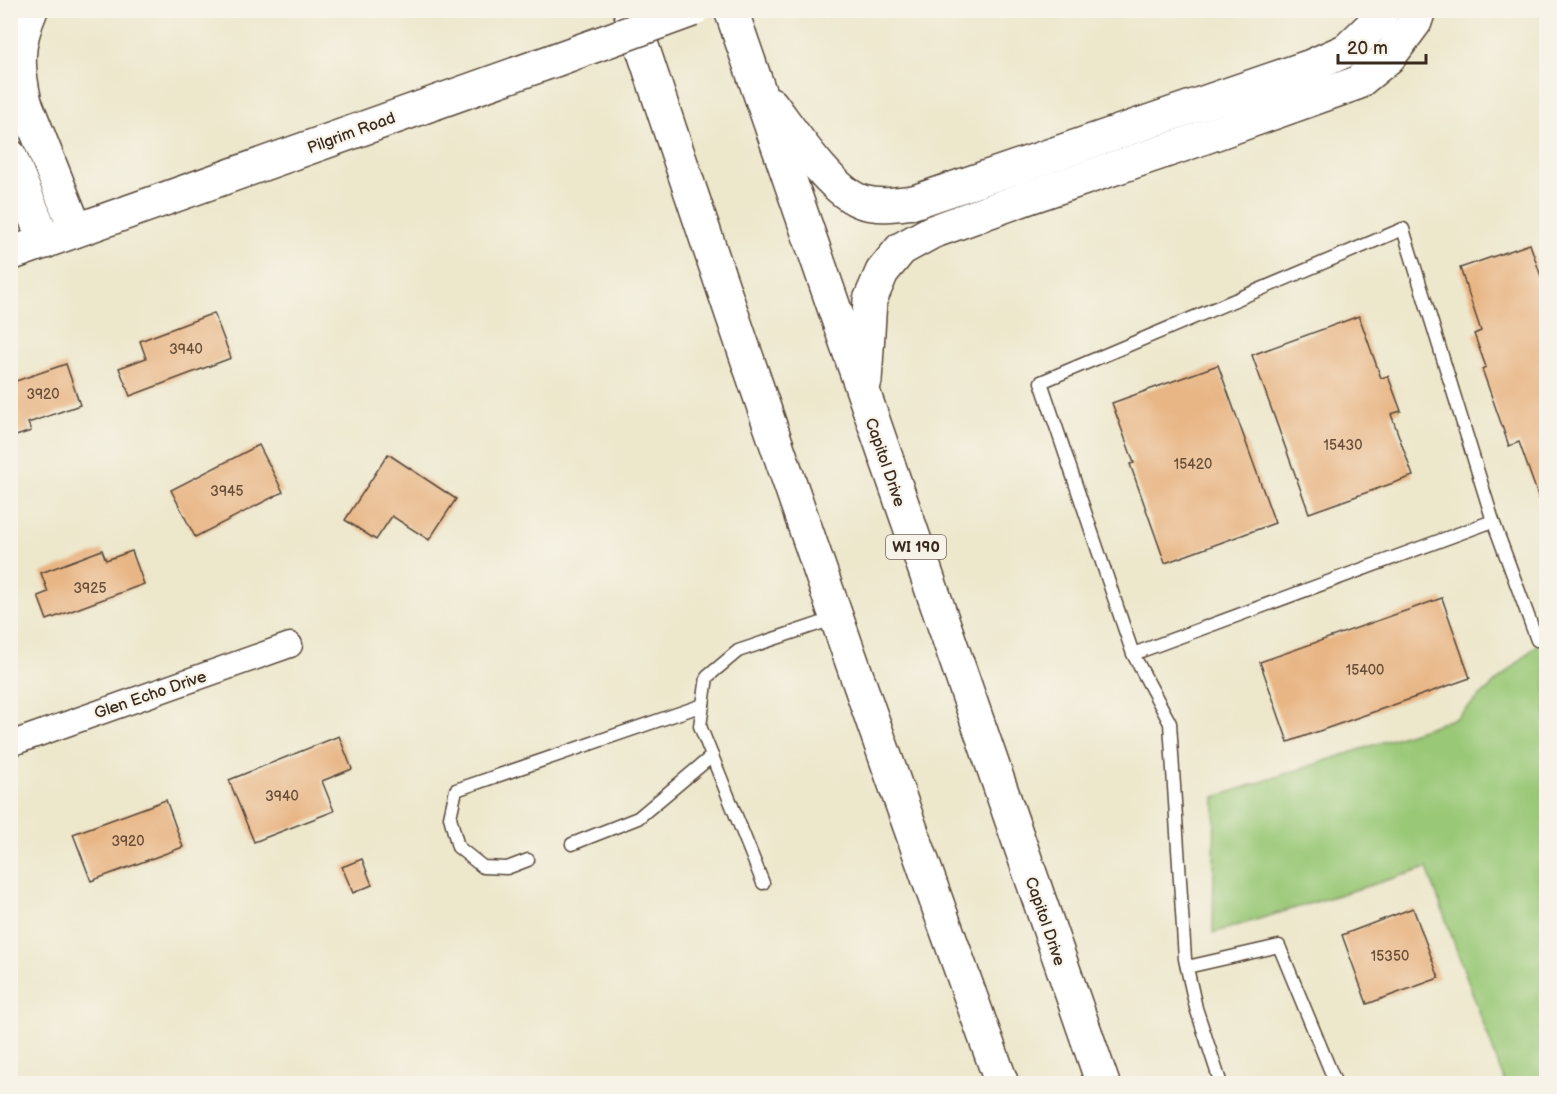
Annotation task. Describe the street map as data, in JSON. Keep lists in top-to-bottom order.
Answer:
{
  "streets": {
    "main road": ["Pilgrim Road", "Capitol Drive", "WI 190"],
    "street": ["Glen Echo Drive"]
  },
  "house_numbers": [
    "3940",
    "3920",
    "15430",
    "15420",
    "3945",
    "3925",
    "15400",
    "3940",
    "3920",
    "15350"
  ],
  "scale_bar": "20 m"
}
